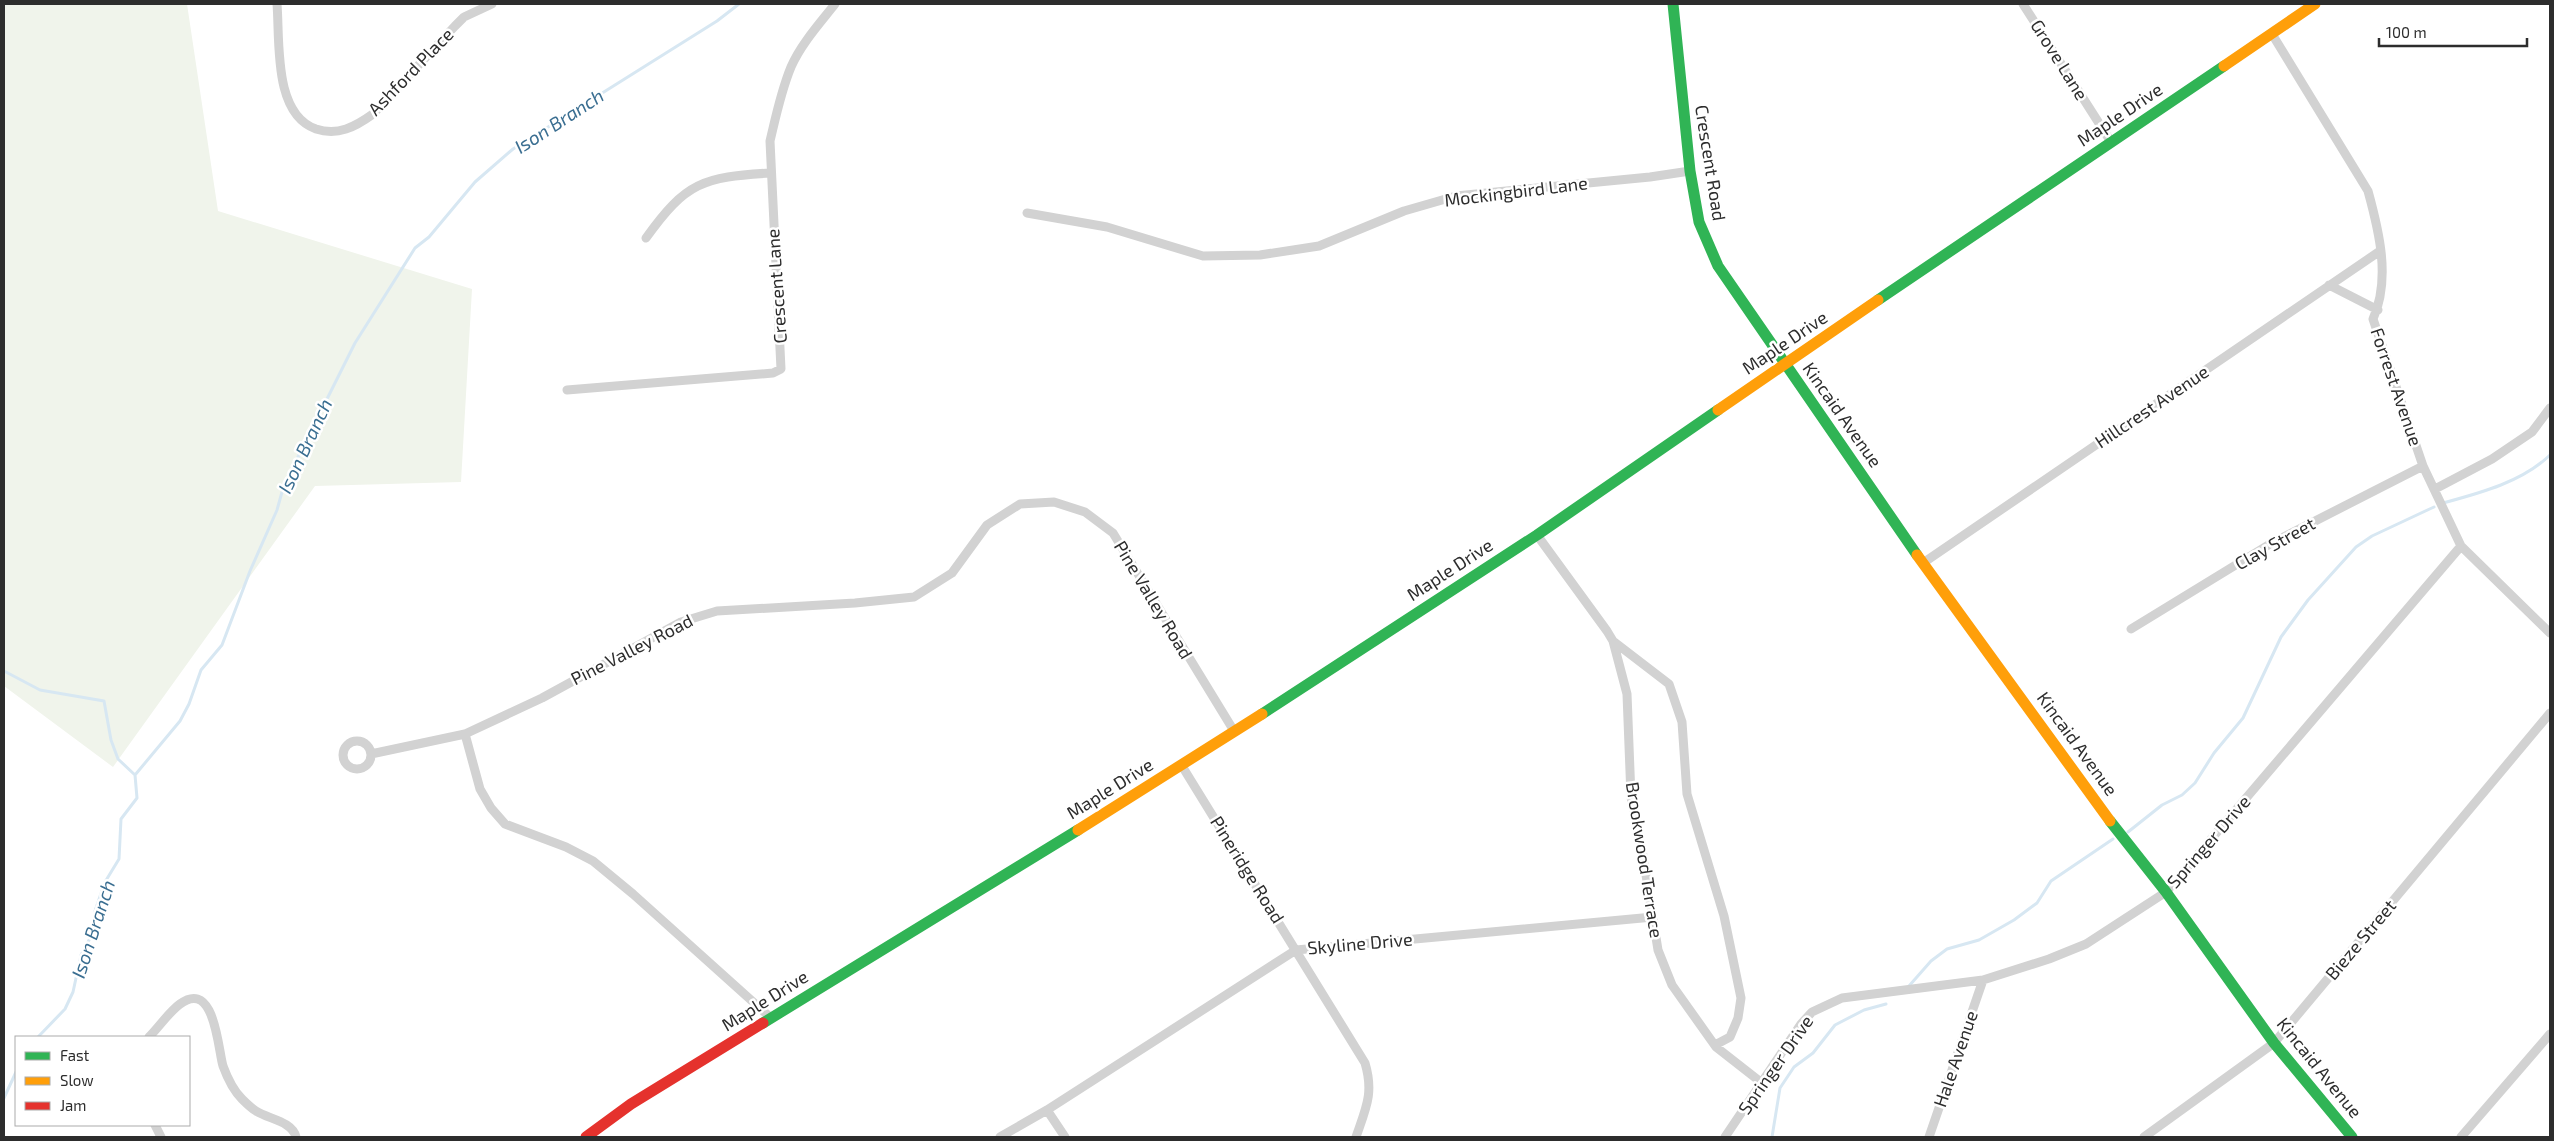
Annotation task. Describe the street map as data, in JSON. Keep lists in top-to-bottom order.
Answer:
{
  "streets": {
    "street": [
      "Grove Lane",
      "Ashford Place",
      "Maple Drive",
      "Crescent Road",
      "Mockingbird Lane",
      "Crescent Lane",
      "Forrest Avenue",
      "Hillcrest Avenue",
      "Kincaid Avenue",
      "Clay Street",
      "Pine Valley Road",
      "Springer Drive",
      "Brookwood Terrace",
      "Pineridge Road",
      "Bieze Street",
      "Skyline Drive",
      "Hale Avenue"
    ]
  },
  "crossings": [
    ["Grove Lane", "Maple Drive"],
    ["Maple Drive", "Crescent Road"],
    ["Maple Drive", "Forrest Avenue"],
    ["Maple Drive", "Kincaid Avenue"],
    ["Maple Drive", "Pine Valley Road"],
    ["Maple Drive", "Brookwood Terrace"],
    ["Maple Drive", "Pineridge Road"],
    ["Crescent Road", "Mockingbird Lane"],
    ["Crescent Road", "Kincaid Avenue"],
    ["Forrest Avenue", "Hillcrest Avenue"],
    ["Forrest Avenue", "Clay Street"],
    ["Forrest Avenue", "Springer Drive"],
    ["Hillcrest Avenue", "Kincaid Avenue"],
    ["Kincaid Avenue", "Springer Drive"],
    ["Kincaid Avenue", "Bieze Street"],
    ["Springer Drive", "Brookwood Terrace"],
    ["Springer Drive", "Hale Avenue"],
    ["Brookwood Terrace", "Skyline Drive"],
    ["Pineridge Road", "Skyline Drive"]
  ],
  "water": ["Ison Branch"],
  "legend": ["Fast", "Slow", "Jam"],
  "scale_bar": "100 m"
}
